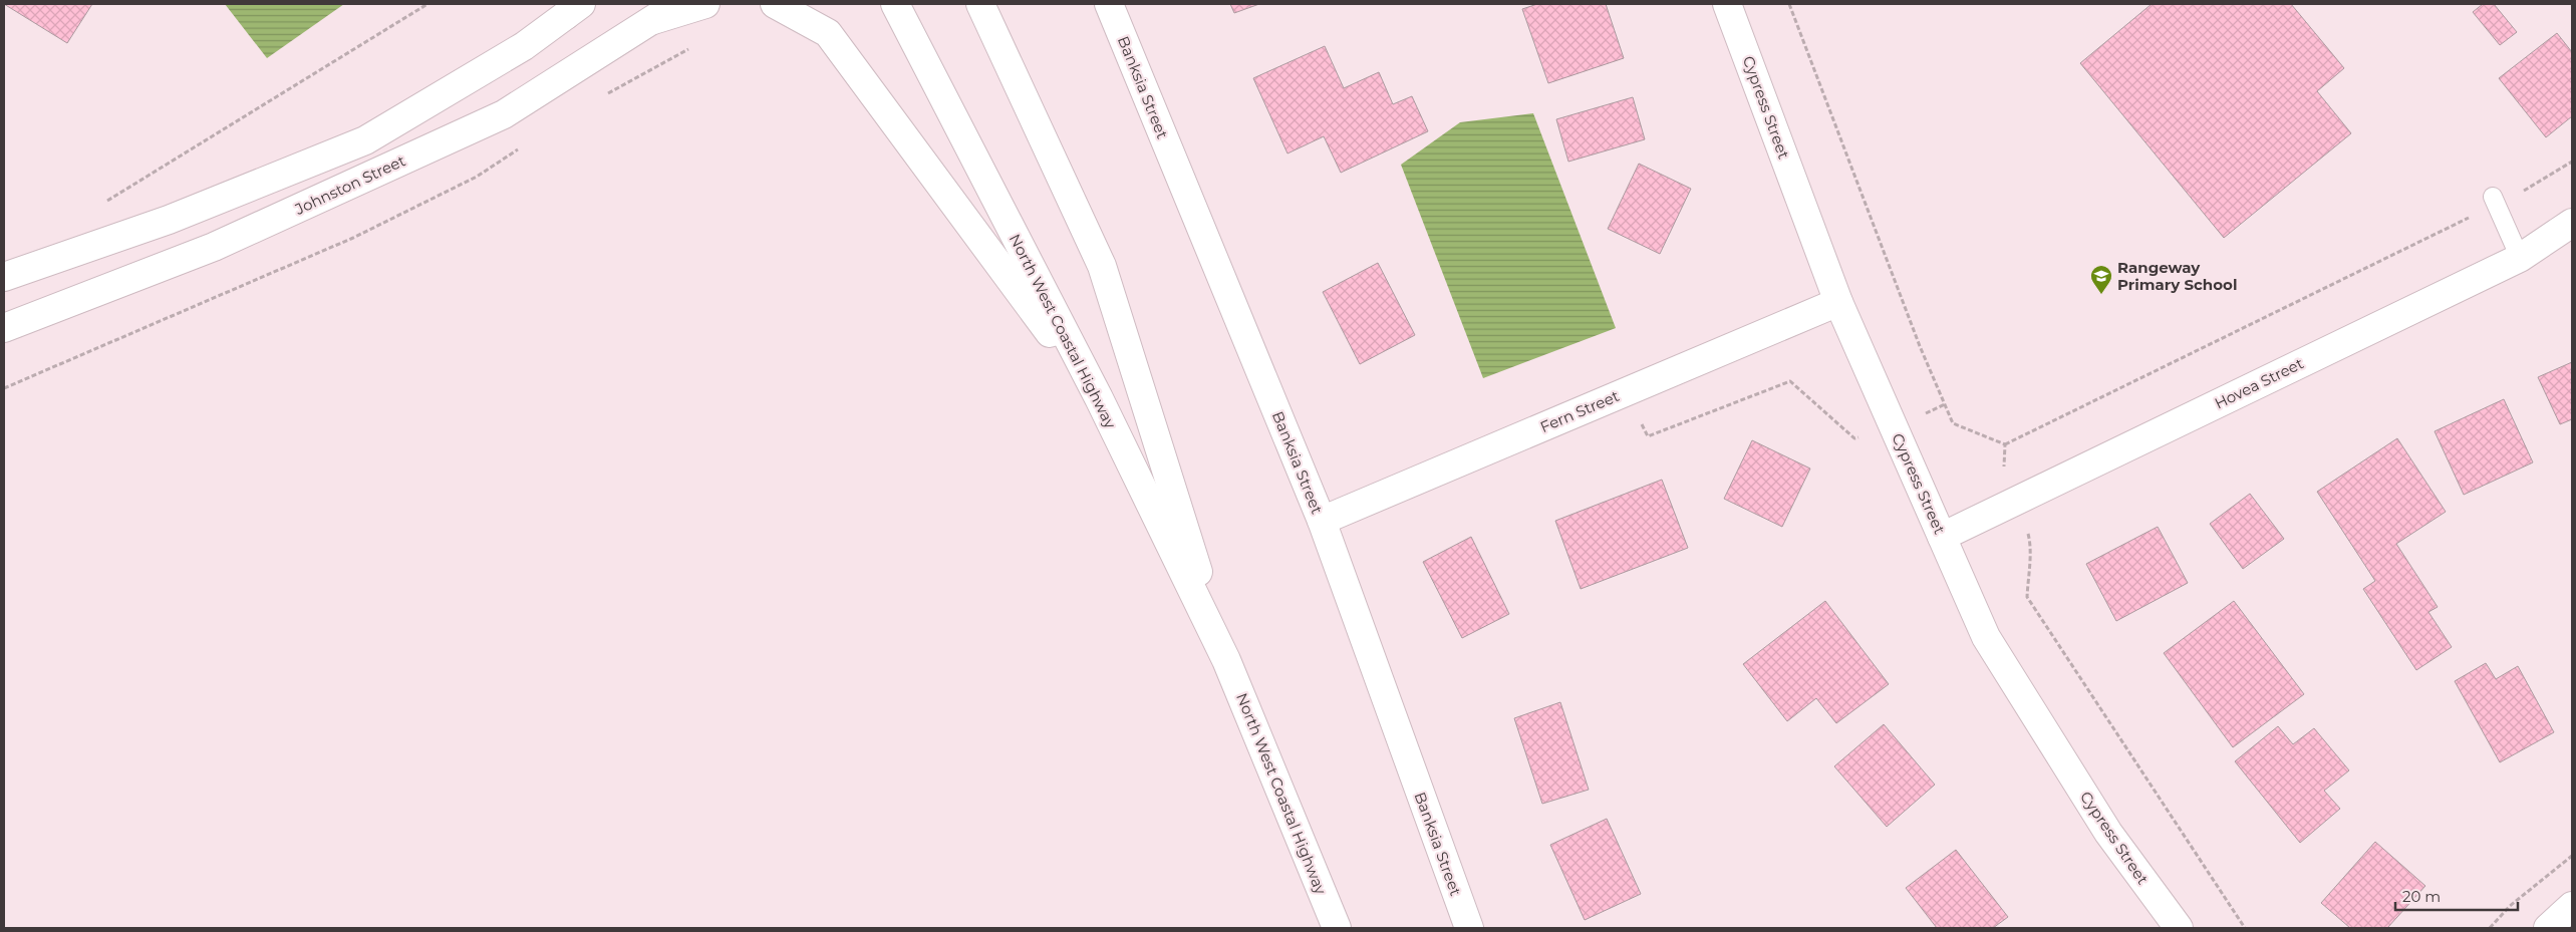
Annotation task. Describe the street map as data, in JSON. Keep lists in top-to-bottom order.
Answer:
{
  "streets": {
    "main road": [
      "Banksia Street",
      "Cypress Street",
      "Johnston Street",
      "North West Coastal Highway",
      "Hovea Street",
      "Fern Street"
    ]
  },
  "crossings": [
    ["Banksia Street", "Fern Street"],
    ["Cypress Street", "Hovea Street"],
    ["Cypress Street", "Fern Street"]
  ],
  "places": {
    "school or university": ["Rangeway Primary School"]
  },
  "scale_bar": "20 m"
}
